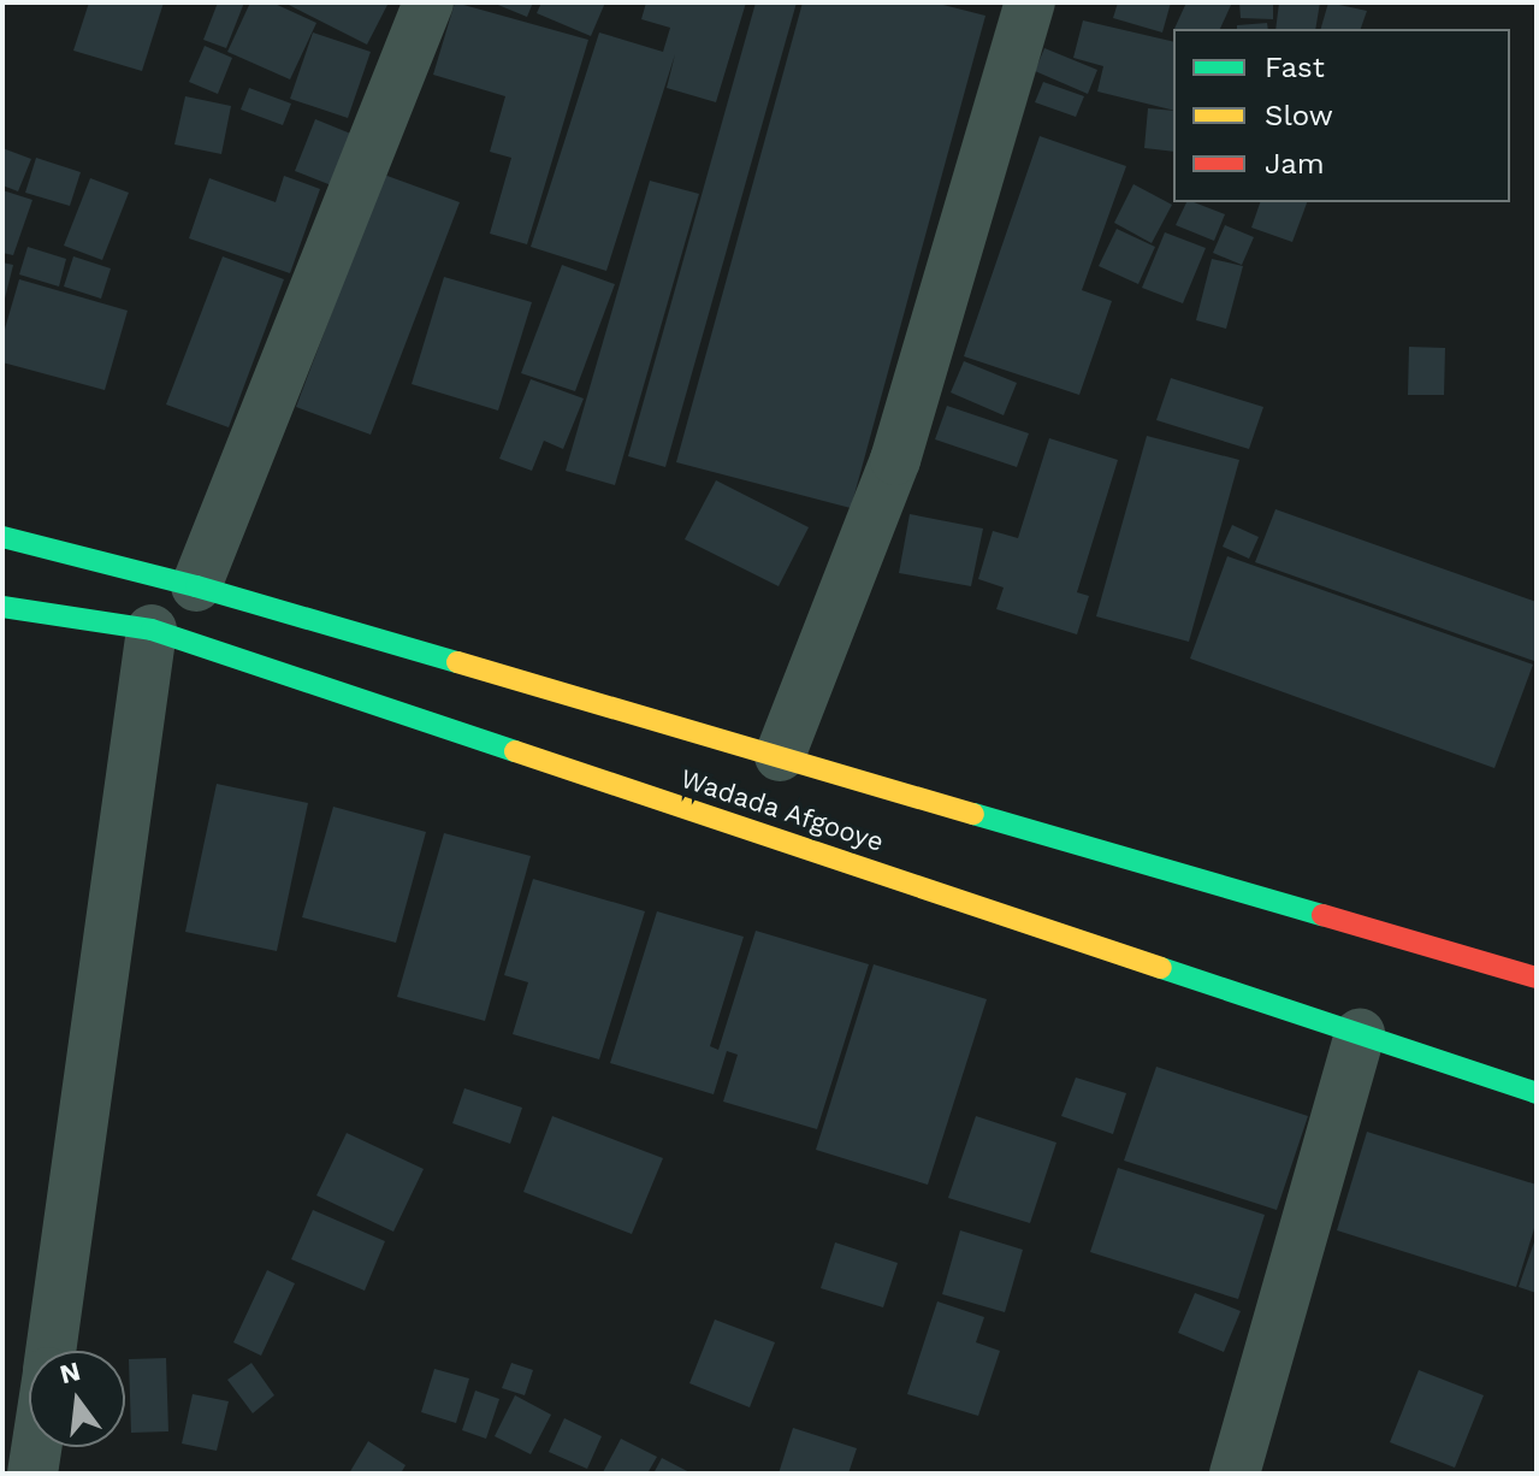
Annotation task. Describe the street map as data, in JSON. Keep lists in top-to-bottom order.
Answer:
{
  "streets": {
    "highway": ["Wadada Afgooye"]
  },
  "legend": ["Fast", "Slow", "Jam"],
  "north": "top"
}
